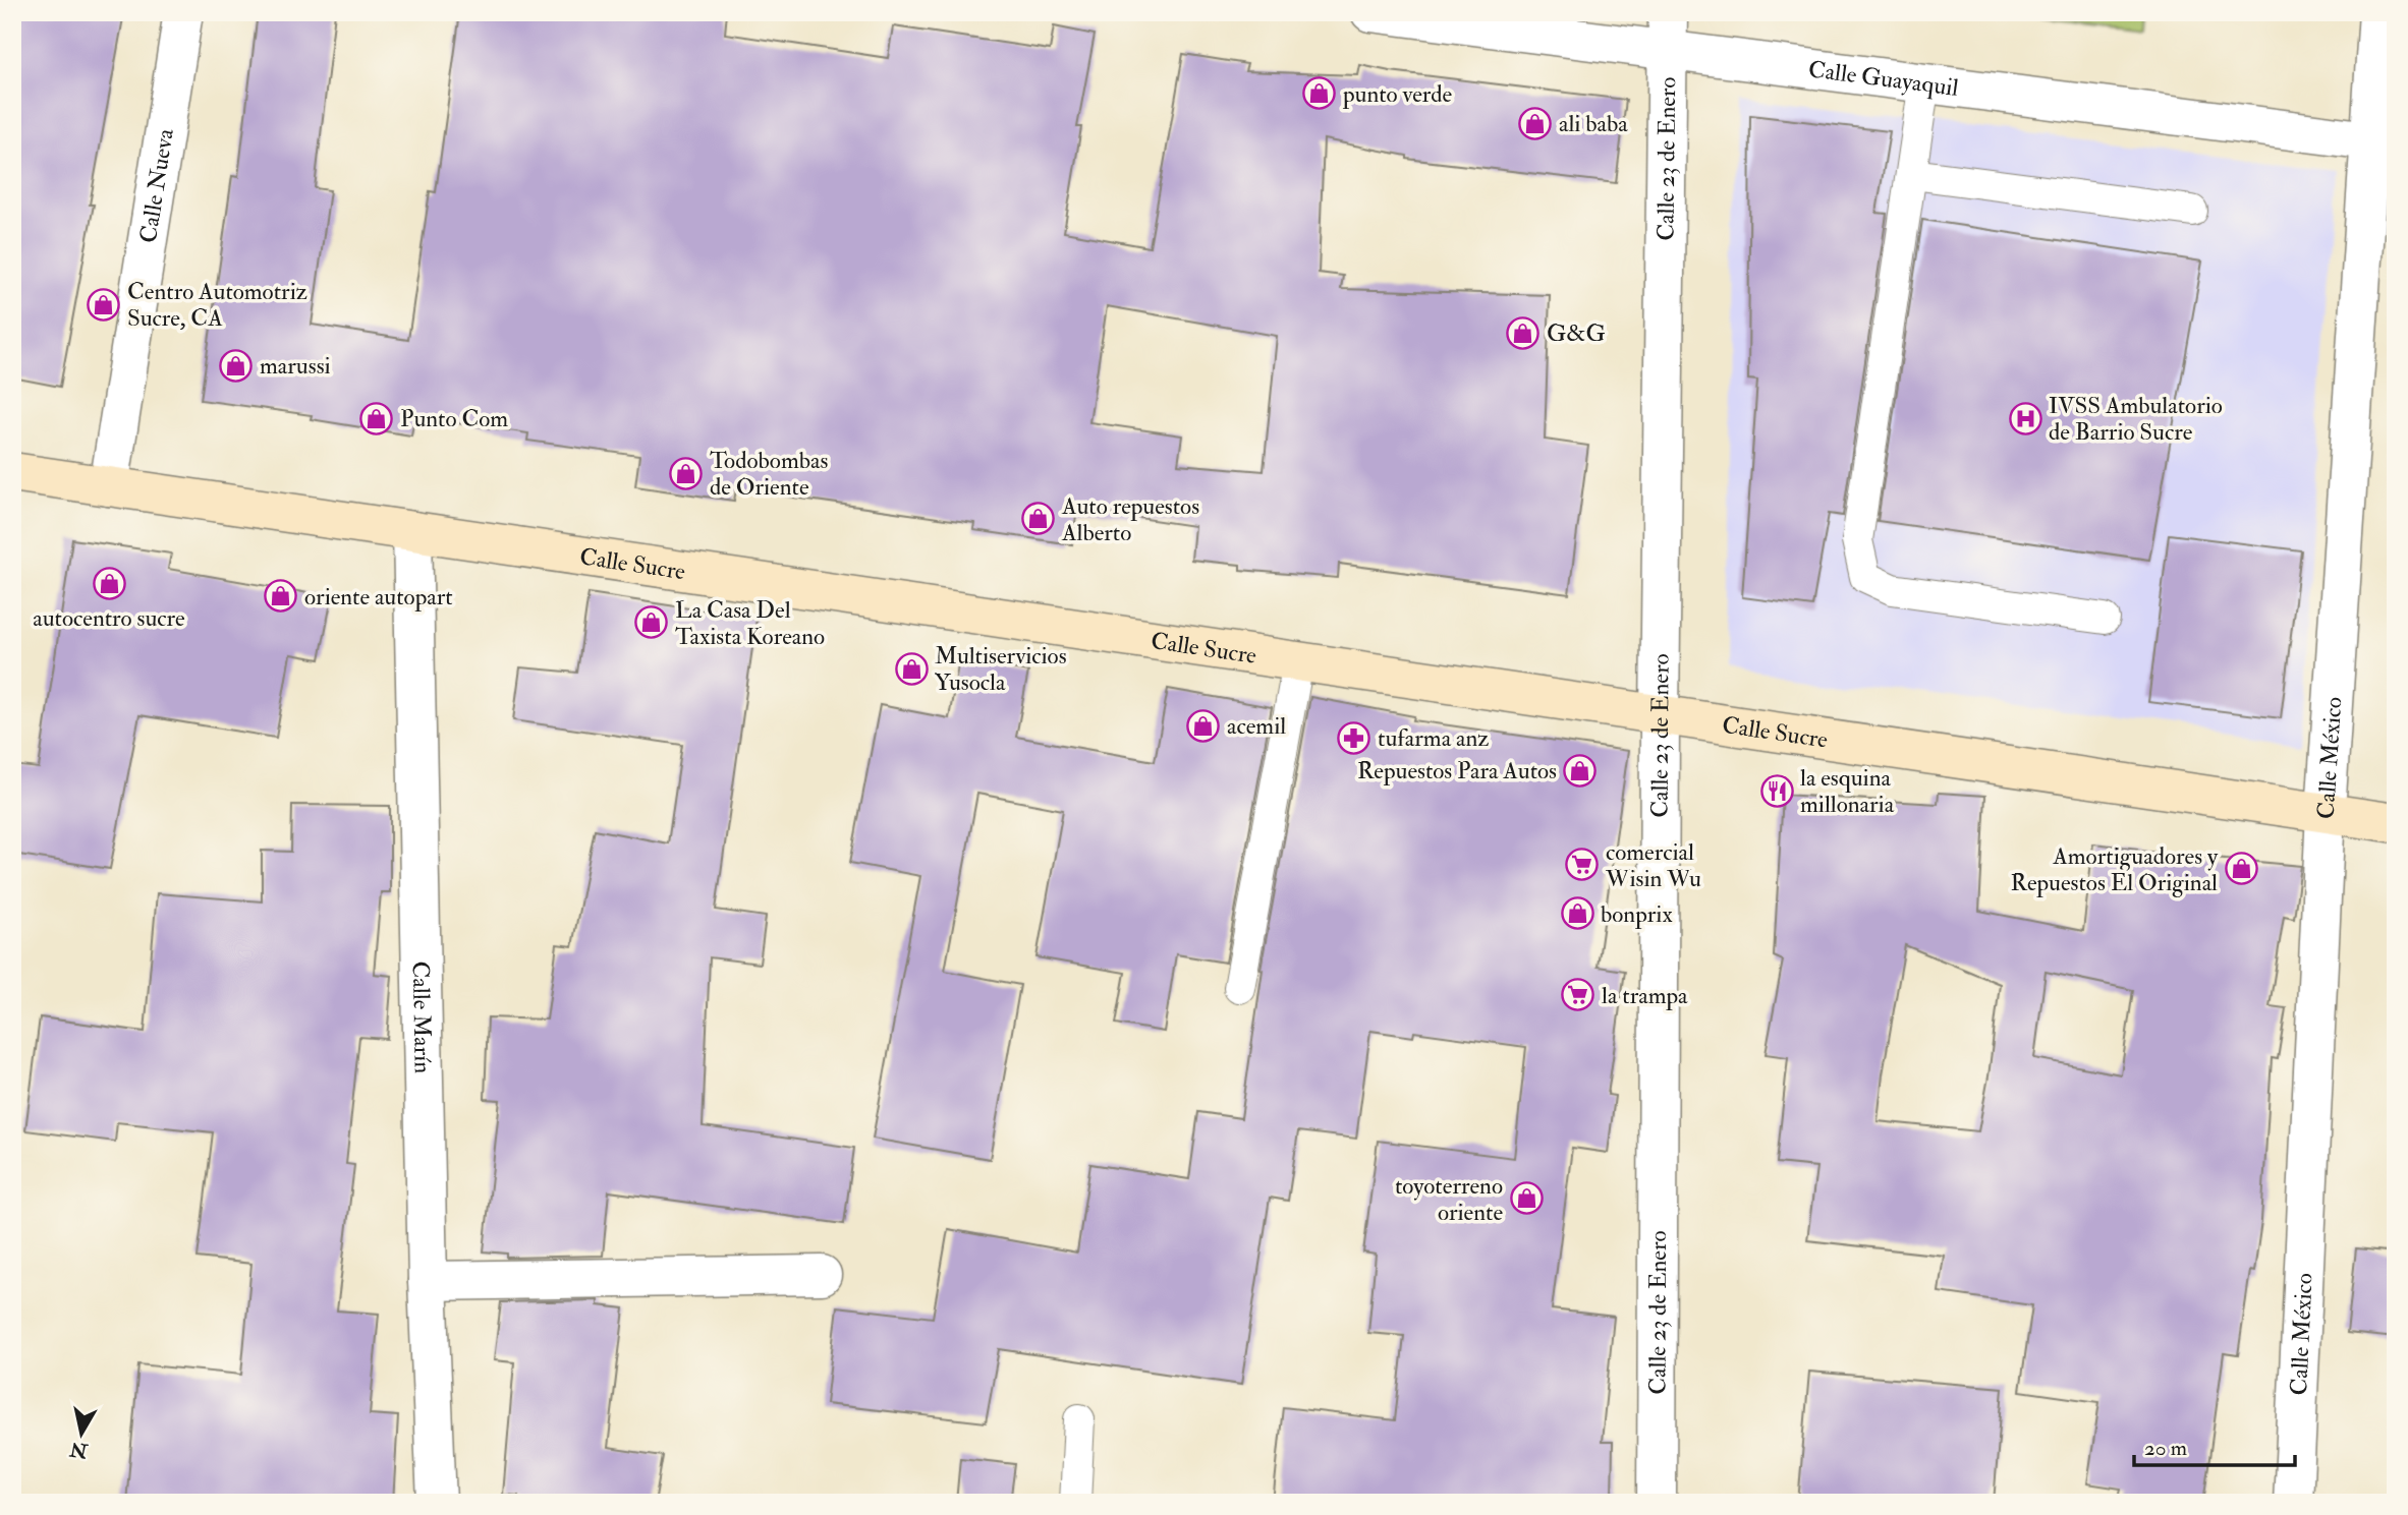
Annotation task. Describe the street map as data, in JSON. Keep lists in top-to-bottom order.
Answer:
{
  "streets": {
    "street": [
      "Calle Guayaquil",
      "Calle 23 de Enero",
      "Calle Nueva",
      "Calle Sucre",
      "Calle México",
      "Calle Marín"
    ]
  },
  "crossings": [
    ["Calle Guayaquil", "Calle 23 de Enero"],
    ["Calle Guayaquil", "Calle México"],
    ["Calle 23 de Enero", "Calle Sucre"],
    ["Calle Nueva", "Calle Sucre"],
    ["Calle Sucre", "Calle México"],
    ["Calle Sucre", "Calle Marín"]
  ],
  "places": {
    "shop": [
      "punto verde",
      "ali baba",
      "Centro Automotriz Sucre, CA",
      "G&G",
      "marussi",
      "Punto Com",
      "Todobombas de Oriente",
      "Auto repuestos Alberto",
      "autocentro sucre",
      "oriente autopart",
      "La Casa Del Taxista Koreano",
      "Multiservicios Yusocla",
      "acemil",
      "Repuestos Para Autos",
      "Amortiguadores y Repuestos El Original",
      "bonprix",
      "toyoterreno oriente"
    ],
    "hospital": ["IVSS Ambulatorio de Barrio Sucre"],
    "pharmacy": ["tufarma anz"],
    "restaurant": ["la esquina millonaria"],
    "supermarket": ["comercial Wisin Wu", "la trampa"]
  },
  "scale_bar": "20 m",
  "north": "bottom"
}
